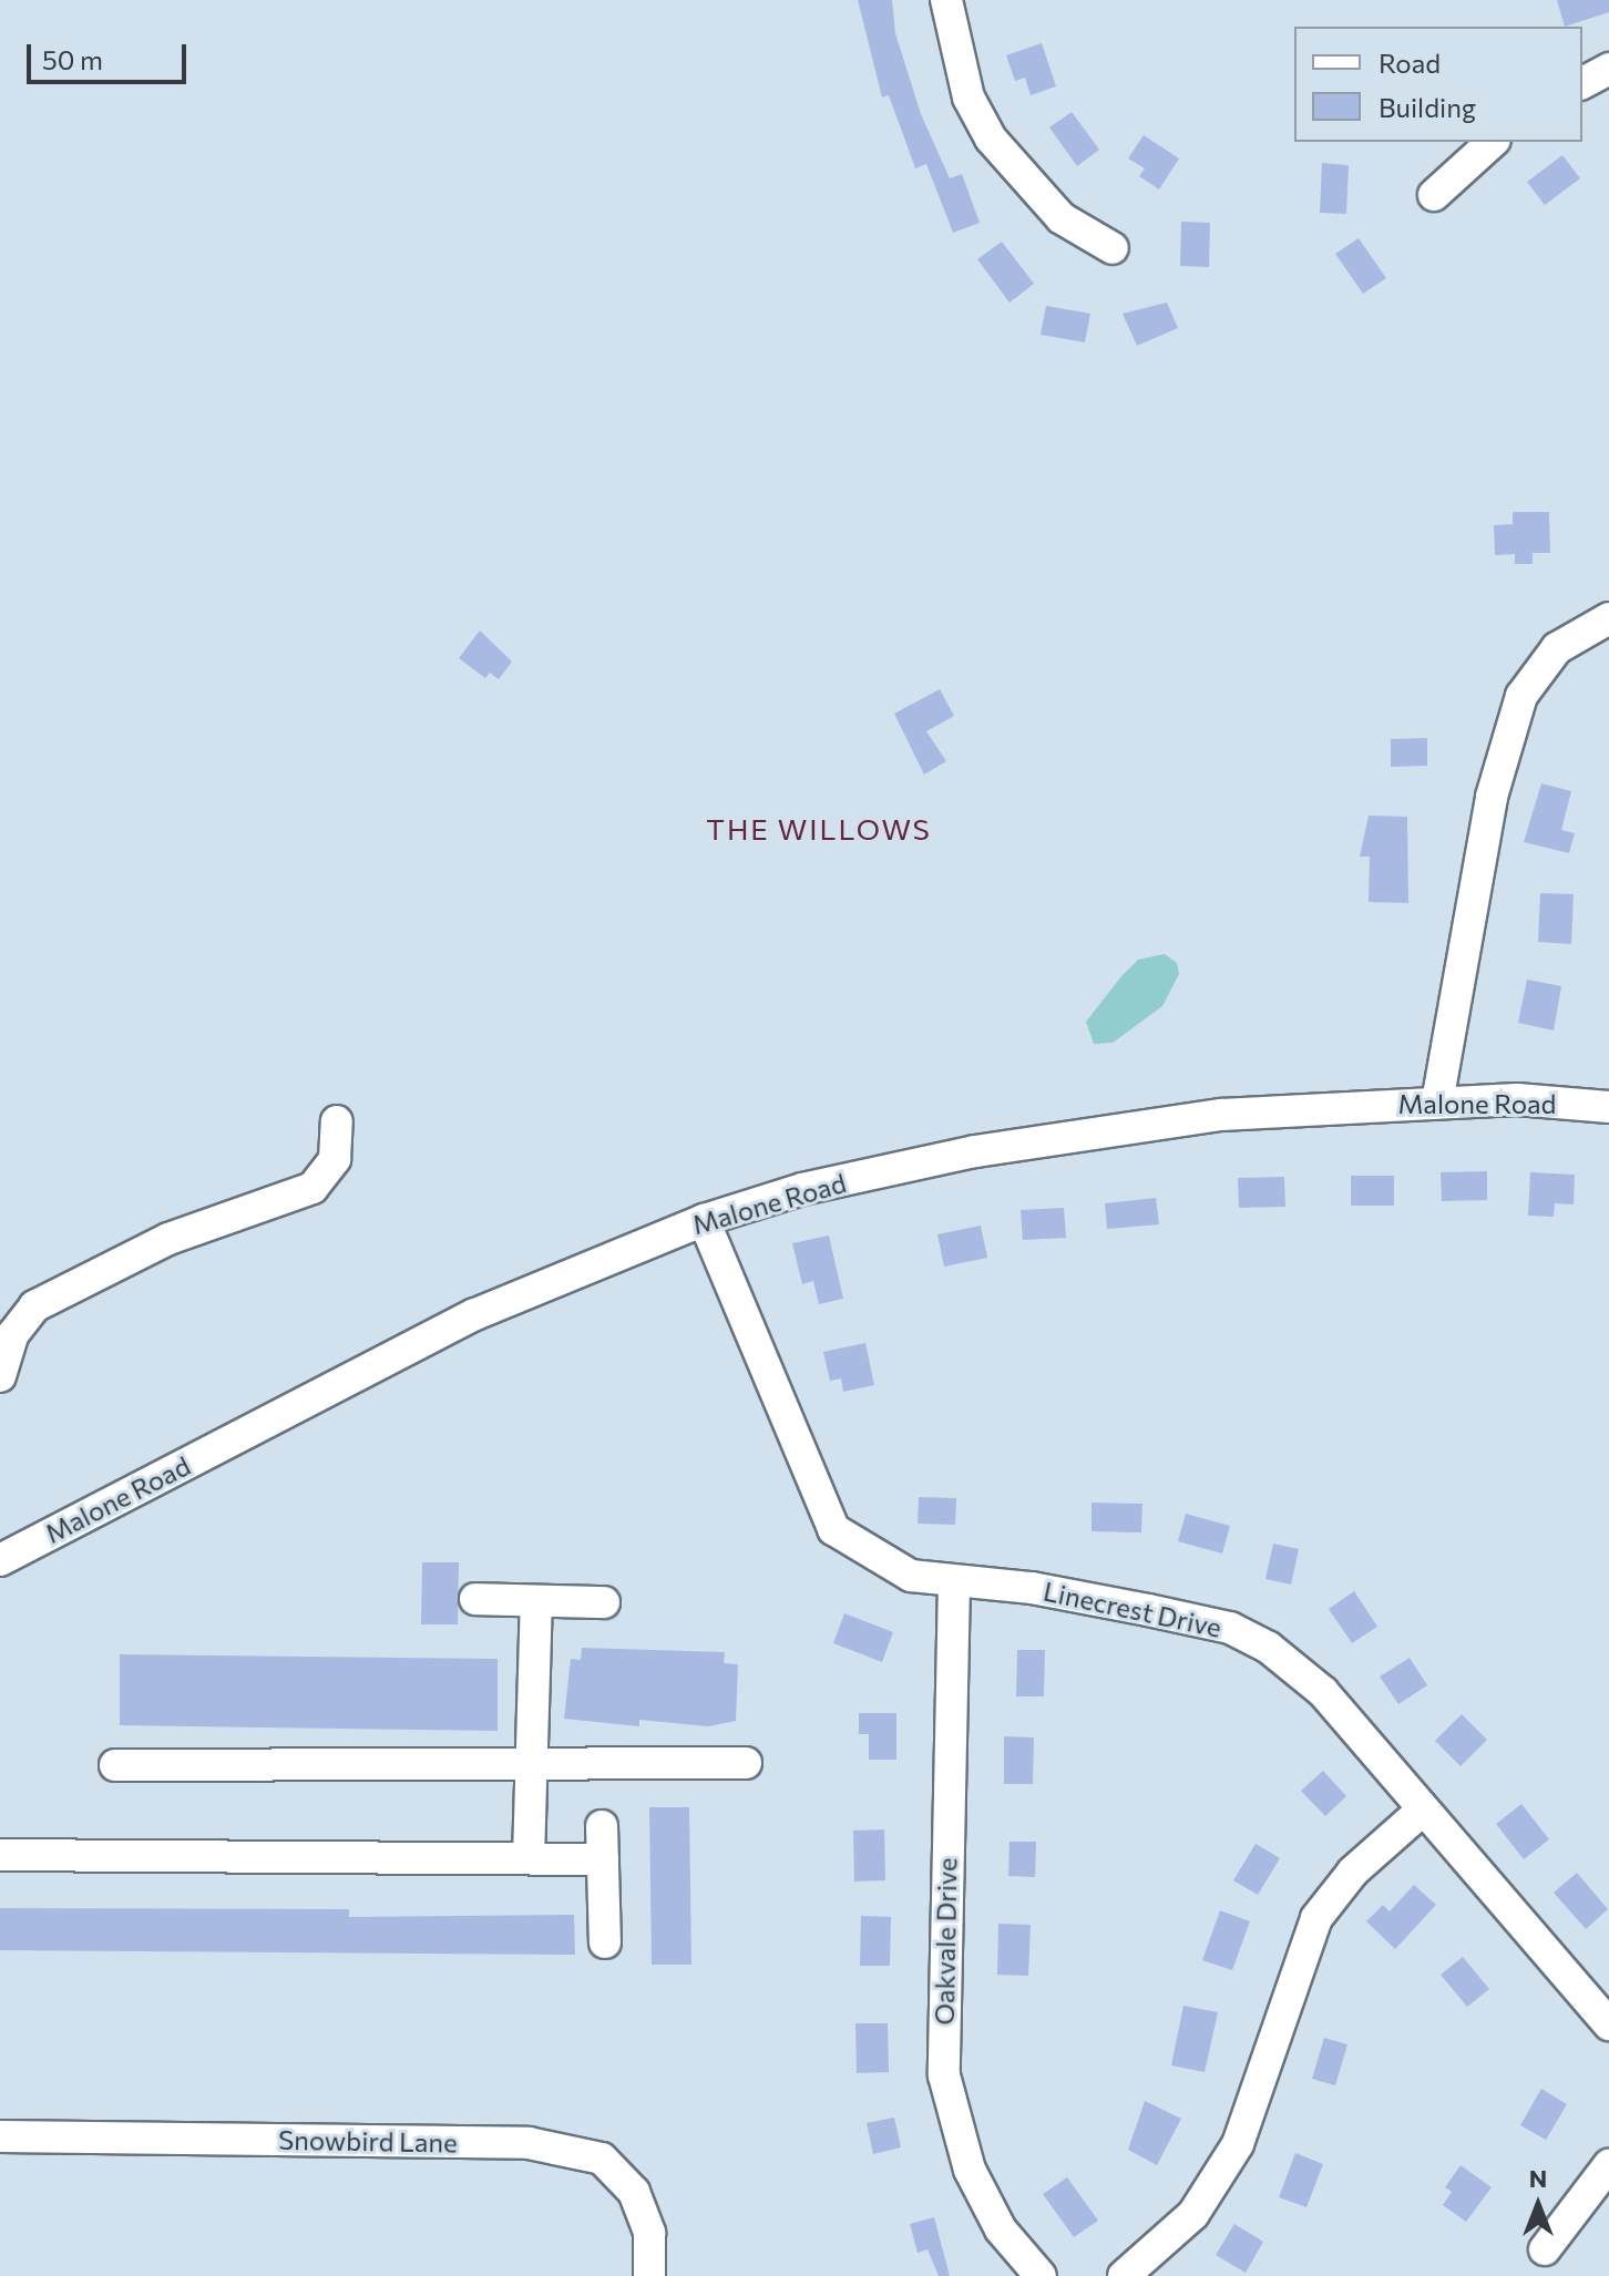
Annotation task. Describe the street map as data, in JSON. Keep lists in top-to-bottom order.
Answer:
{
  "streets": {
    "street": [
      "Malone Road",
      "Linecrest Drive",
      "Oakvale Drive",
      "Snowbird Lane"
    ]
  },
  "crossings": [
    ["Malone Road", "Linecrest Drive"],
    ["Linecrest Drive", "Oakvale Drive"]
  ],
  "districts": ["THE WILLOWS"],
  "legend": ["Road", "Building"],
  "scale_bar": "50 m",
  "north": "top"
}
